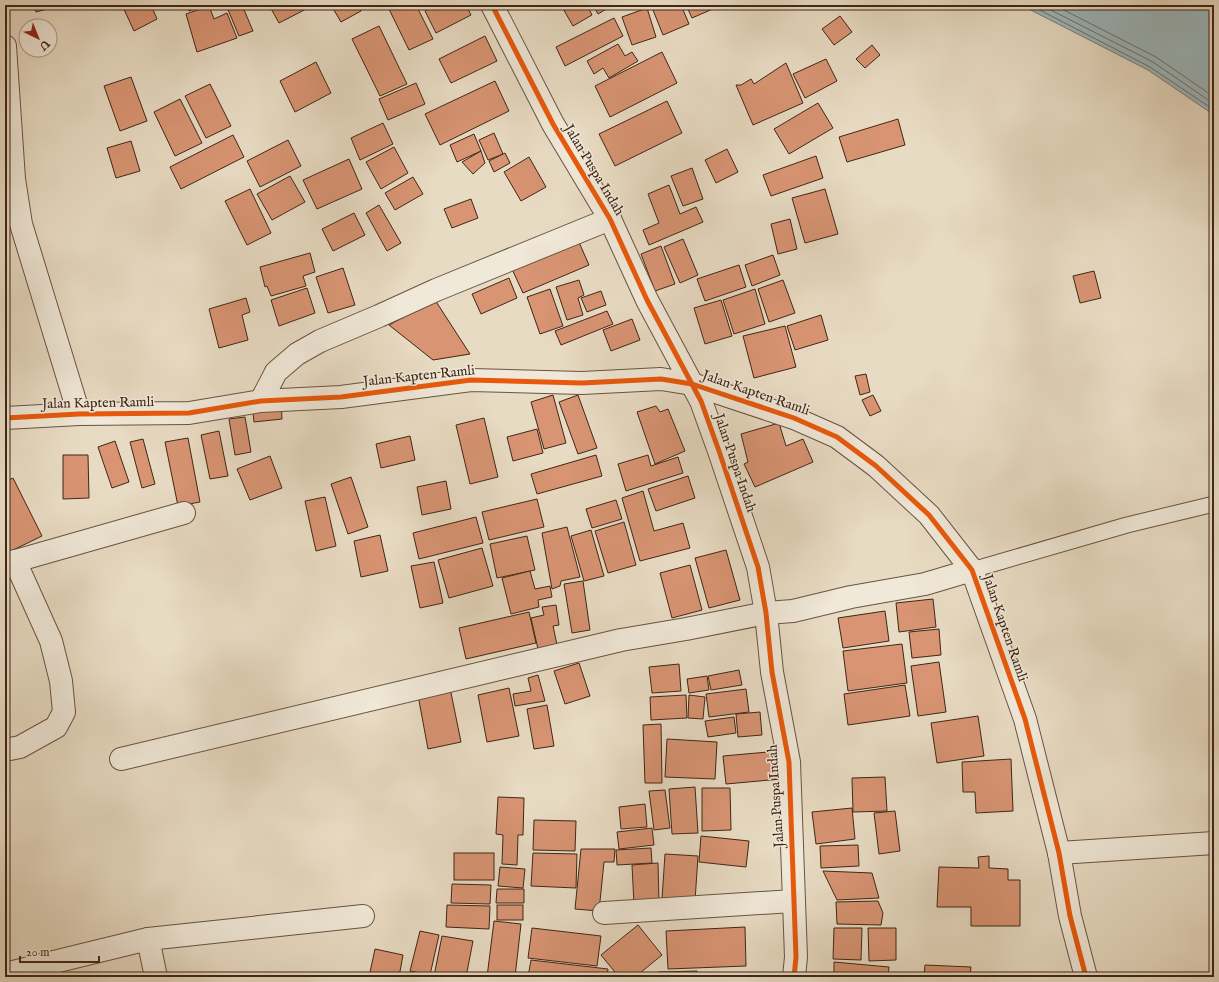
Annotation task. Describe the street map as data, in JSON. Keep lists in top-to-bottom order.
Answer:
{
  "streets": {
    "street": ["Jalan Puspa Indah", "Jalan Kapten Ramli"]
  },
  "crossings": [
    ["Jalan Puspa Indah", "Jalan Kapten Ramli"]
  ],
  "scale_bar": "20 m",
  "north": "bottom right"
}
